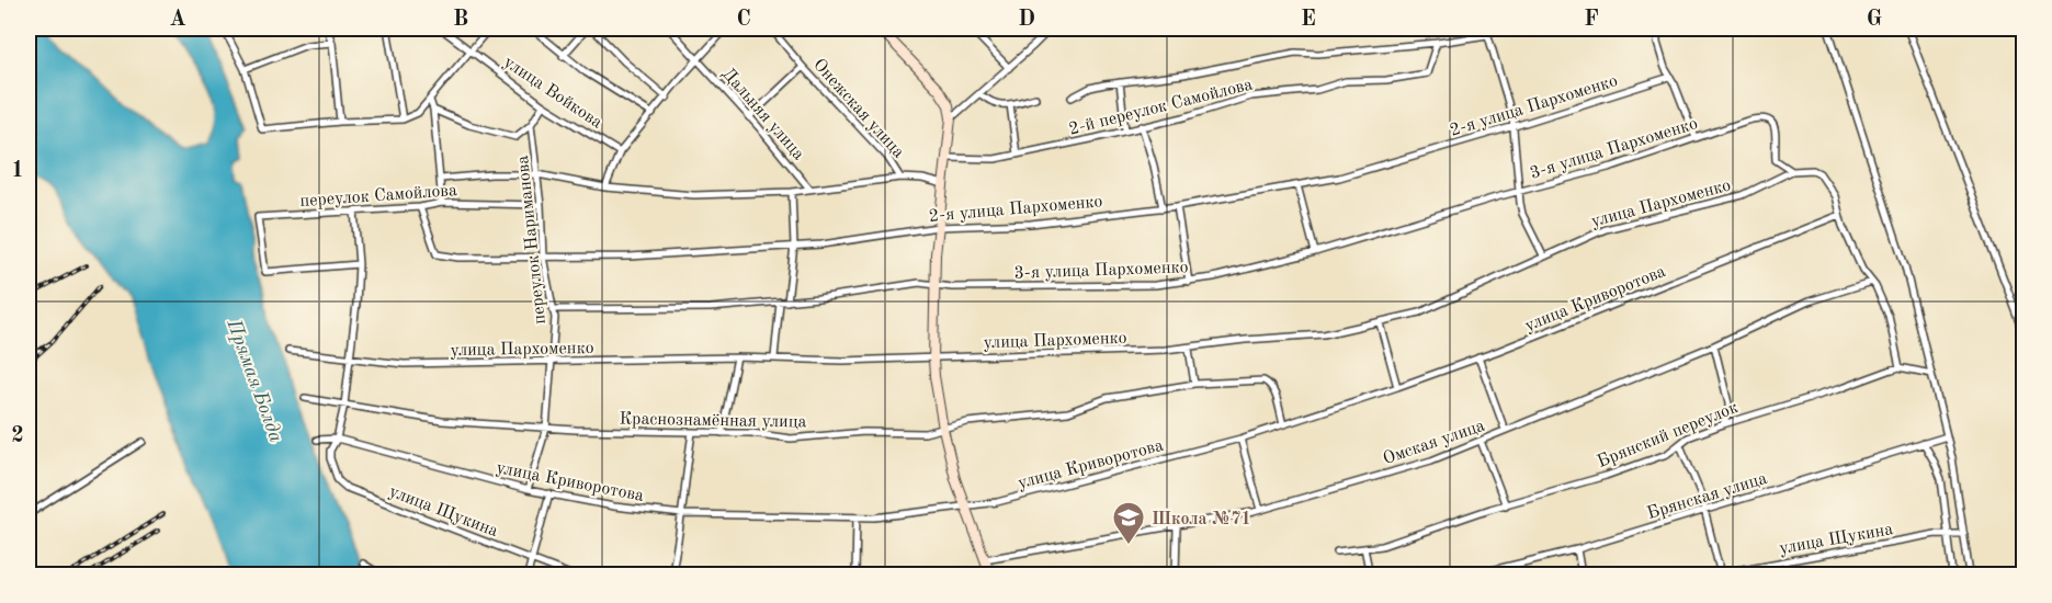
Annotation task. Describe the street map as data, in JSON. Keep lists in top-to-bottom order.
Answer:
{
  "streets": {
    "street": [
      "улица Войкова",
      "2-я улица Пархоменко",
      "2-й переулок Самойлова",
      "Онежская улица",
      "Дальняя улица",
      "3-я улица Пархоменко",
      "переулок Самойлова",
      "улица Пархоменко",
      "переулок Нариманова",
      "улица Криворотова",
      "Краснознамённая улица",
      "Брянский переулок",
      "Омская улица",
      "Брянская улица",
      "улица Щукина"
    ]
  },
  "crossings": [
    ["2-я улица Пархоменко", "переулок Самойлова"],
    ["2-я улица Пархоменко", "переулок Нариманова"],
    ["3-я улица Пархоменко", "улица Пархоменко"],
    ["3-я улица Пархоменко", "переулок Нариманова"],
    ["переулок Самойлова", "переулок Нариманова"],
    ["улица Пархоменко", "переулок Нариманова"],
    ["переулок Нариманова", "улица Криворотова"],
    ["переулок Нариманова", "Краснознамённая улица"],
    ["улица Криворотова", "Краснознамённая улица"],
    ["улица Криворотова", "улица Щукина"]
  ],
  "water": ["Прямая Болда"],
  "places": {
    "school or university": ["Школа №71"]
  },
  "grid": {
    "columns": [
      "A",
      "B",
      "C",
      "D",
      "E",
      "F",
      "G"
    ],
    "rows": ["1", "2"]
  }
}
